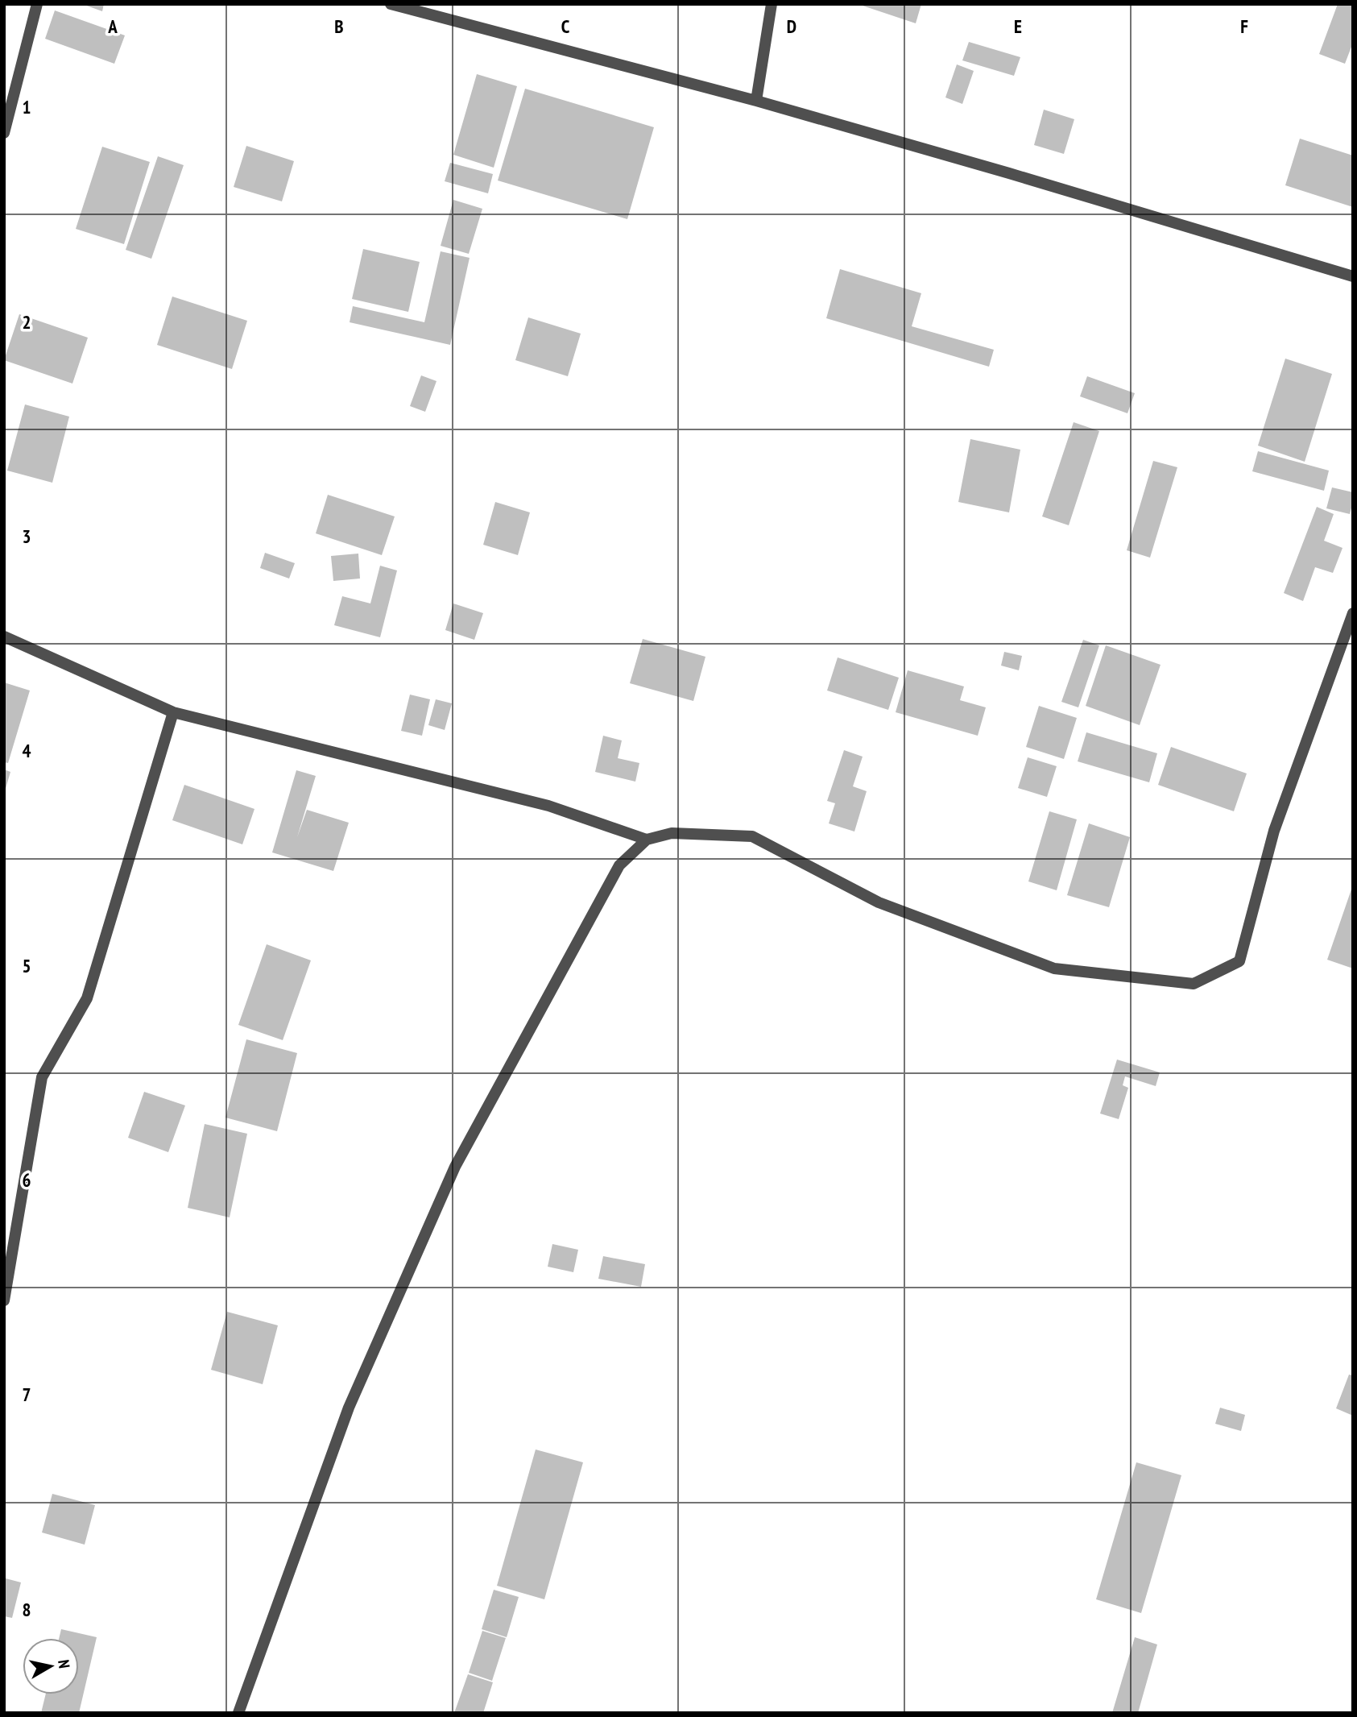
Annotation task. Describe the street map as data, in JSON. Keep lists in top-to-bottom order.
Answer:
{
  "north": "right",
  "grid": {
    "columns": [
      "A",
      "B",
      "C",
      "D",
      "E",
      "F"
    ],
    "rows": [
      "1",
      "2",
      "3",
      "4",
      "5",
      "6",
      "7",
      "8"
    ]
  }
}
